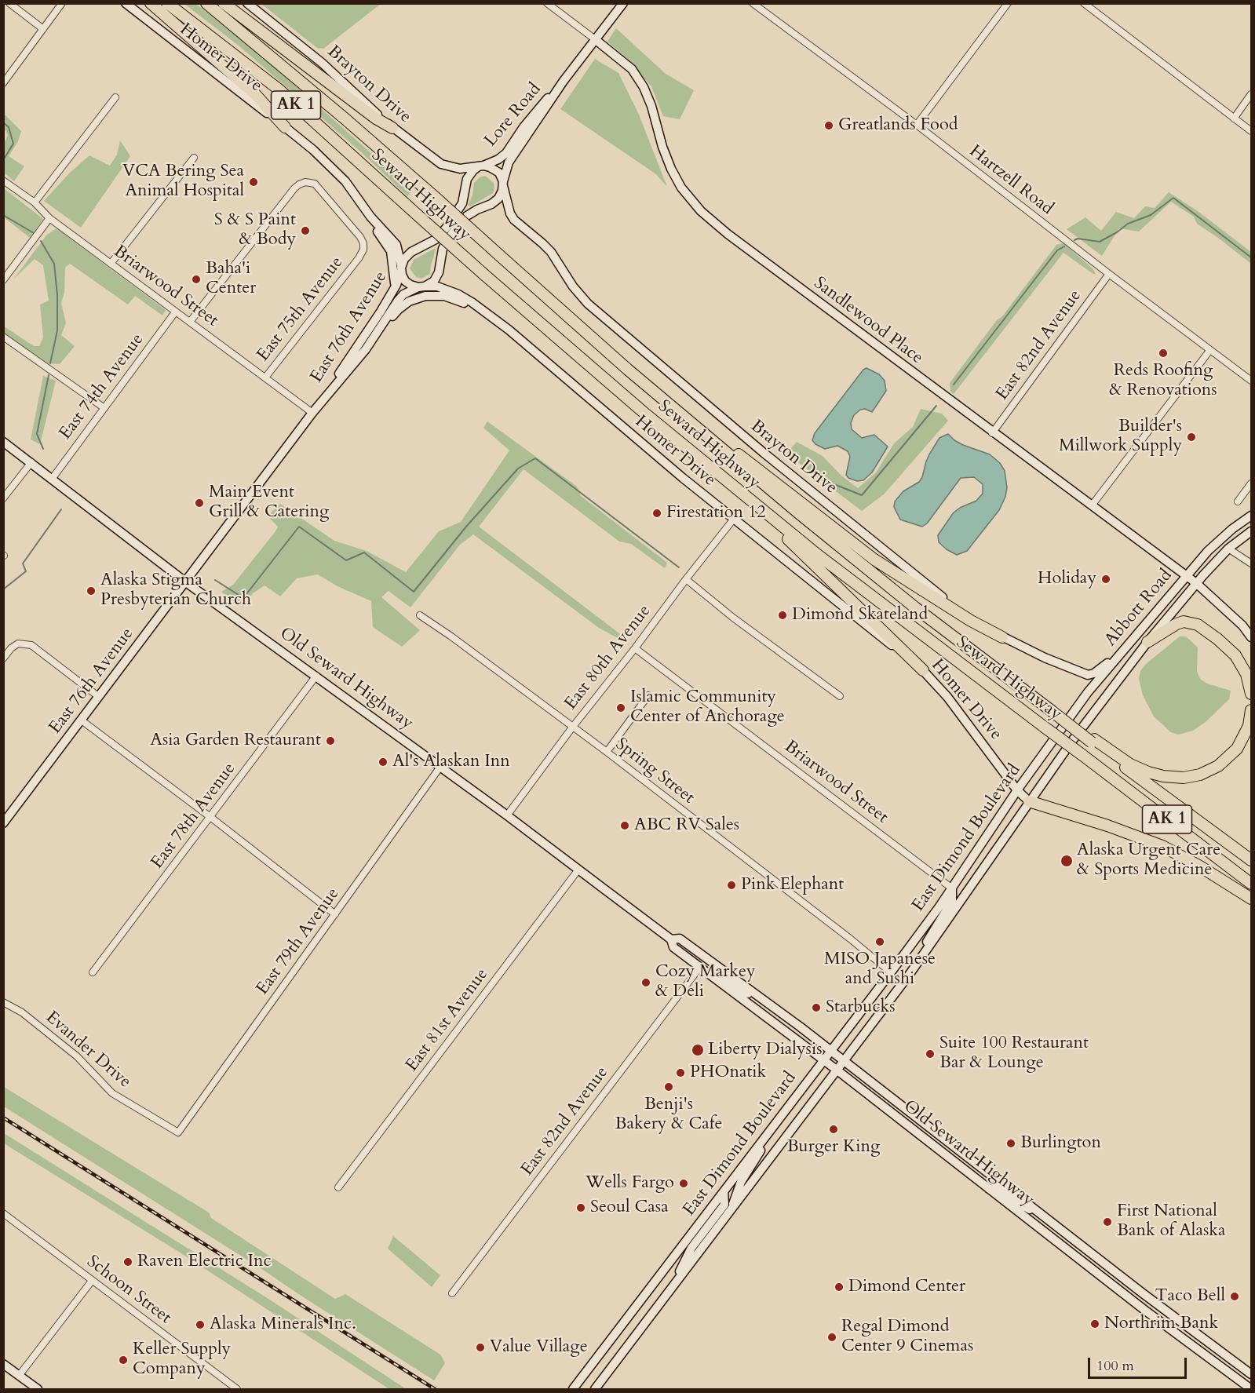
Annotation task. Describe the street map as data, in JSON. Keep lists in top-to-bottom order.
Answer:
{
  "streets": {
    "highway": ["AK 1", "Seward Highway"],
    "main road": [
      "Homer Drive",
      "Brayton Drive",
      "Lore Road",
      "Sandlewood Place",
      "East 76th Avenue",
      "Abbott Road",
      "Old Seward Highway",
      "East Dimond Boulevard"
    ],
    "street": [
      "Hartzell Road",
      "Briarwood Street",
      "East 75th Avenue",
      "East 82nd Avenue",
      "East 74th Avenue",
      "East 80th Avenue",
      "Spring Street",
      "East 78th Avenue",
      "East 79th Avenue",
      "East 81st Avenue",
      "Evander Drive",
      "Schoon Street"
    ]
  },
  "crossings": [
    ["Homer Drive", "Lore Road"],
    ["Homer Drive", "East 76th Avenue"],
    ["Homer Drive", "East 80th Avenue"],
    ["Homer Drive", "East Dimond Boulevard"],
    ["Brayton Drive", "Lore Road"],
    ["Brayton Drive", "Abbott Road"],
    ["Lore Road", "Sandlewood Place"],
    ["Lore Road", "East 76th Avenue"],
    ["Hartzell Road", "East 82nd Avenue"],
    ["Briarwood Street", "East 75th Avenue"],
    ["Briarwood Street", "East 76th Avenue"],
    ["Briarwood Street", "East 74th Avenue"],
    ["Briarwood Street", "East 80th Avenue"],
    ["Briarwood Street", "East Dimond Boulevard"],
    ["Sandlewood Place", "East 82nd Avenue"],
    ["Sandlewood Place", "Abbott Road"],
    ["East 76th Avenue", "Old Seward Highway"],
    ["East 82nd Avenue", "Old Seward Highway"],
    ["East 74th Avenue", "Old Seward Highway"],
    ["Abbott Road", "East Dimond Boulevard"],
    ["East 80th Avenue", "Old Seward Highway"],
    ["East 80th Avenue", "Spring Street"],
    ["Old Seward Highway", "East 78th Avenue"],
    ["Old Seward Highway", "East Dimond Boulevard"],
    ["Old Seward Highway", "East 79th Avenue"],
    ["Old Seward Highway", "East 81st Avenue"],
    ["Spring Street", "East Dimond Boulevard"],
    ["East 79th Avenue", "Evander Drive"]
  ],
  "places": [
    "Greatlands Food",
    "VCA Bering Sea Animal Hospital",
    "S & S Paint & Body",
    "Baha'i Center",
    "Reds Roofing & Renovations",
    "Builder's Millwork Supply",
    "Main Event Grill & Catering",
    "Firestation 12",
    "Holiday",
    "Alaska Stigma Presbyterian Church",
    "Dimond Skateland",
    "Islamic Community Center of Anchorage",
    "Asia Garden Restaurant",
    "Al's Alaskan Inn",
    "ABC RV Sales",
    "Alaska Urgent Care & Sports Medicine",
    "Pink Elephant",
    "MISO Japanese and Sushi",
    "Cozy Markey & Deli",
    "Starbucks",
    "Liberty Dialysis",
    "Suite 100 Restaurant Bar & Lounge",
    "PHOnatik",
    "Benji's Bakery & Cafe",
    "Burger King",
    "Burlington",
    "Wells Fargo",
    "Seoul Casa",
    "First National Bank of Alaska",
    "Raven Electric Inc",
    "Dimond Center",
    "Taco Bell",
    "Northrim Bank",
    "Alaska Minerals Inc.",
    "Regal Dimond Center 9 Cinemas",
    "Value Village",
    "Keller Supply Company"
  ],
  "scale_bar": "100 m"
}
